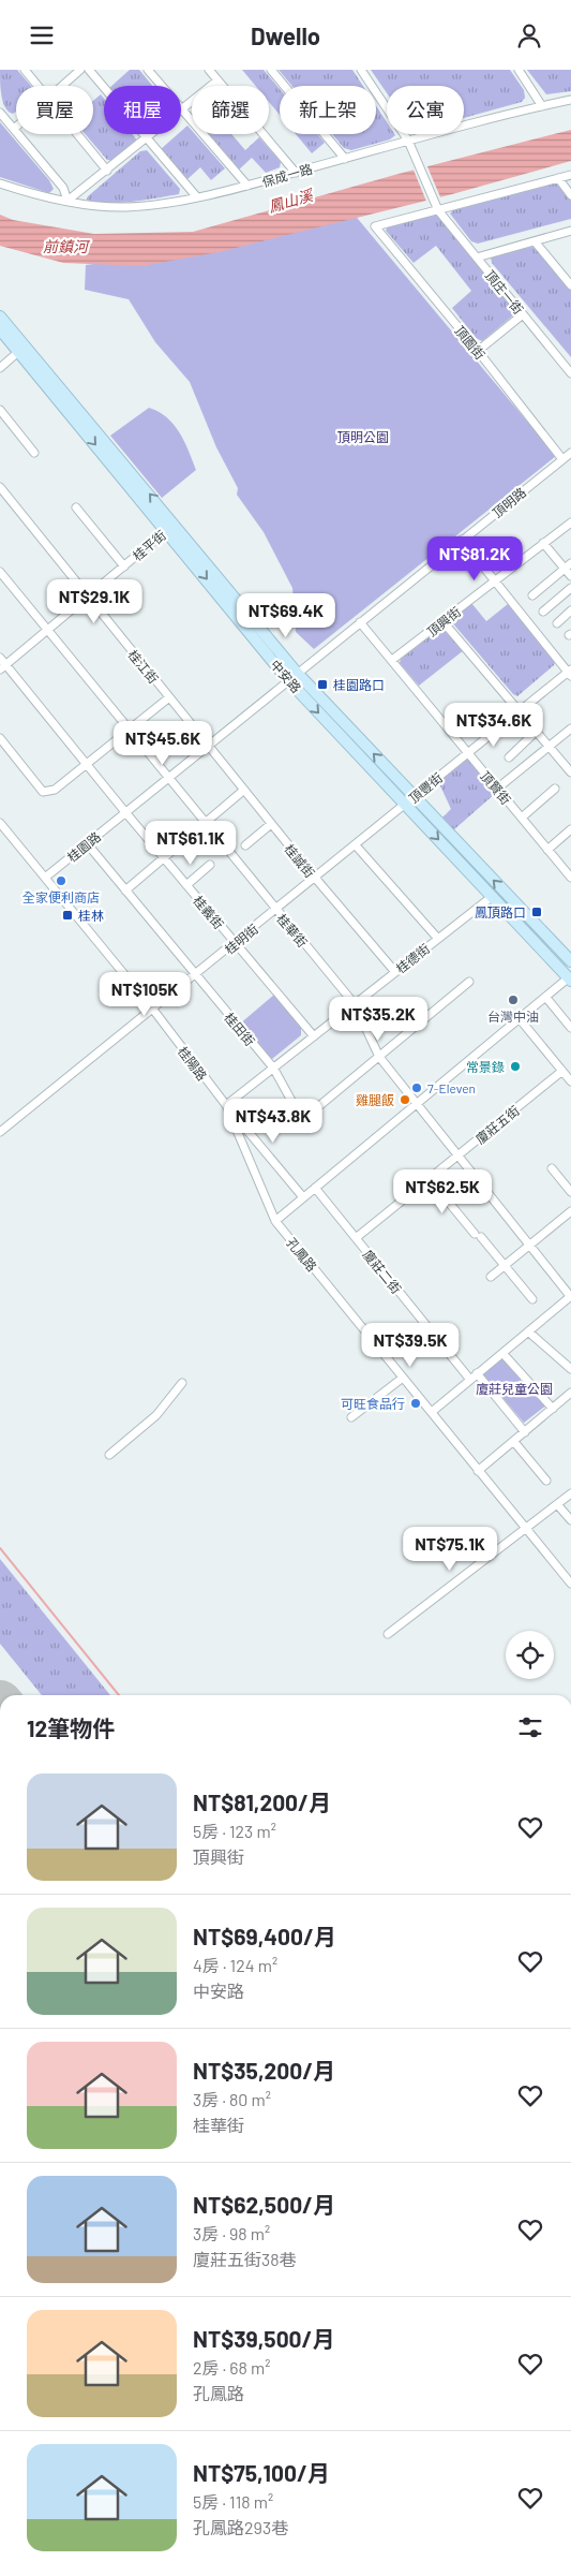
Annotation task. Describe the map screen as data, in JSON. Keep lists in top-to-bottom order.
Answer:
{
  "streets": {
    "street": [
      "保成一路",
      "頂庄一街",
      "頂園街",
      "頂明路",
      "桂平街",
      "頂興街",
      "桂江街",
      "中安路",
      "頂豐街",
      "頂賢街",
      "桂園路",
      "桂誠街",
      "桂義街",
      "桂華街",
      "桂明街",
      "桂德街",
      "桂田街",
      "桂陽路",
      "廈莊五街",
      "孔鳳路",
      "廈莊二街"
    ]
  },
  "crossings": [
    ["保成一路", "頂庄一街"],
    ["頂庄一街", "頂園街"],
    ["頂園街", "頂明路"],
    ["頂明路", "中安路"],
    ["頂明路", "頂賢街"],
    ["頂明路", "桂園路"],
    ["桂平街", "桂江街"],
    ["桂平街", "中安路"],
    ["桂平街", "桂義街"],
    ["桂平街", "桂華街"],
    ["頂興街", "頂賢街"],
    ["桂江街", "桂園路"],
    ["桂江街", "桂誠街"],
    ["中安路", "頂豐街"],
    ["中安路", "桂園路"],
    ["中安路", "桂明街"],
    ["中安路", "桂德街"],
    ["頂豐街", "頂賢街"],
    ["頂豐街", "桂明街"],
    ["桂園路", "桂誠街"],
    ["桂園路", "桂義街"],
    ["桂園路", "桂華街"],
    ["桂園路", "桂田街"],
    ["桂園路", "桂陽路"],
    ["桂誠街", "桂明街"],
    ["桂誠街", "桂德街"],
    ["桂義街", "桂明街"],
    ["桂義街", "桂德街"],
    ["桂華街", "桂明街"],
    ["桂華街", "桂德街"],
    ["桂華街", "桂田街"],
    ["桂華街", "廈莊五街"],
    ["桂明街", "桂田街"],
    ["桂明街", "桂陽路"],
    ["桂德街", "桂田街"],
    ["桂德街", "桂陽路"],
    ["桂陽路", "孔鳳路"],
    ["廈莊五街", "廈莊二街"]
  ],
  "water": ["鳳山溪", "前鎮河"],
  "parks": ["頂明公園", "廈莊兒童公園"],
  "places": {
    "transit": ["桂園路口", "鳳頂路口", "桂林"],
    "other": [
      "全家便利商店",
      "台灣中油",
      "常景錄",
      "7-Eleven",
      "雞腿飯",
      "可旺食品行"
    ]
  },
  "page": {
    "header": "Dwello",
    "chip": [
      "買屋",
      "租屋",
      "篩選",
      "新上架",
      "公寓"
    ],
    "price": [
      "NT$81.2K",
      "NT$29.1K",
      "NT$69.4K",
      "NT$34.6K",
      "NT$45.6K",
      "NT$61.1K",
      "NT$105K",
      "NT$35.2K",
      "NT$43.8K",
      "NT$62.5K",
      "NT$39.5K",
      "NT$75.1K"
    ],
    "heading": "12筆物件",
    "list": [
      {
        "name": "NT$81,200/月",
        "note": "5房 · 123 m² · 頂興街"
      },
      {
        "name": "NT$69,400/月",
        "note": "4房 · 124 m² · 中安路"
      },
      {
        "name": "NT$35,200/月",
        "note": "3房 · 80 m² · 桂華街"
      },
      {
        "name": "NT$62,500/月",
        "note": "3房 · 98 m² · 廈莊五街38巷"
      },
      {
        "name": "NT$39,500/月",
        "note": "2房 · 68 m² · 孔鳳路"
      },
      {
        "name": "NT$75,100/月",
        "note": "5房 · 118 m² · 孔鳳路293巷"
      }
    ]
  }
}
